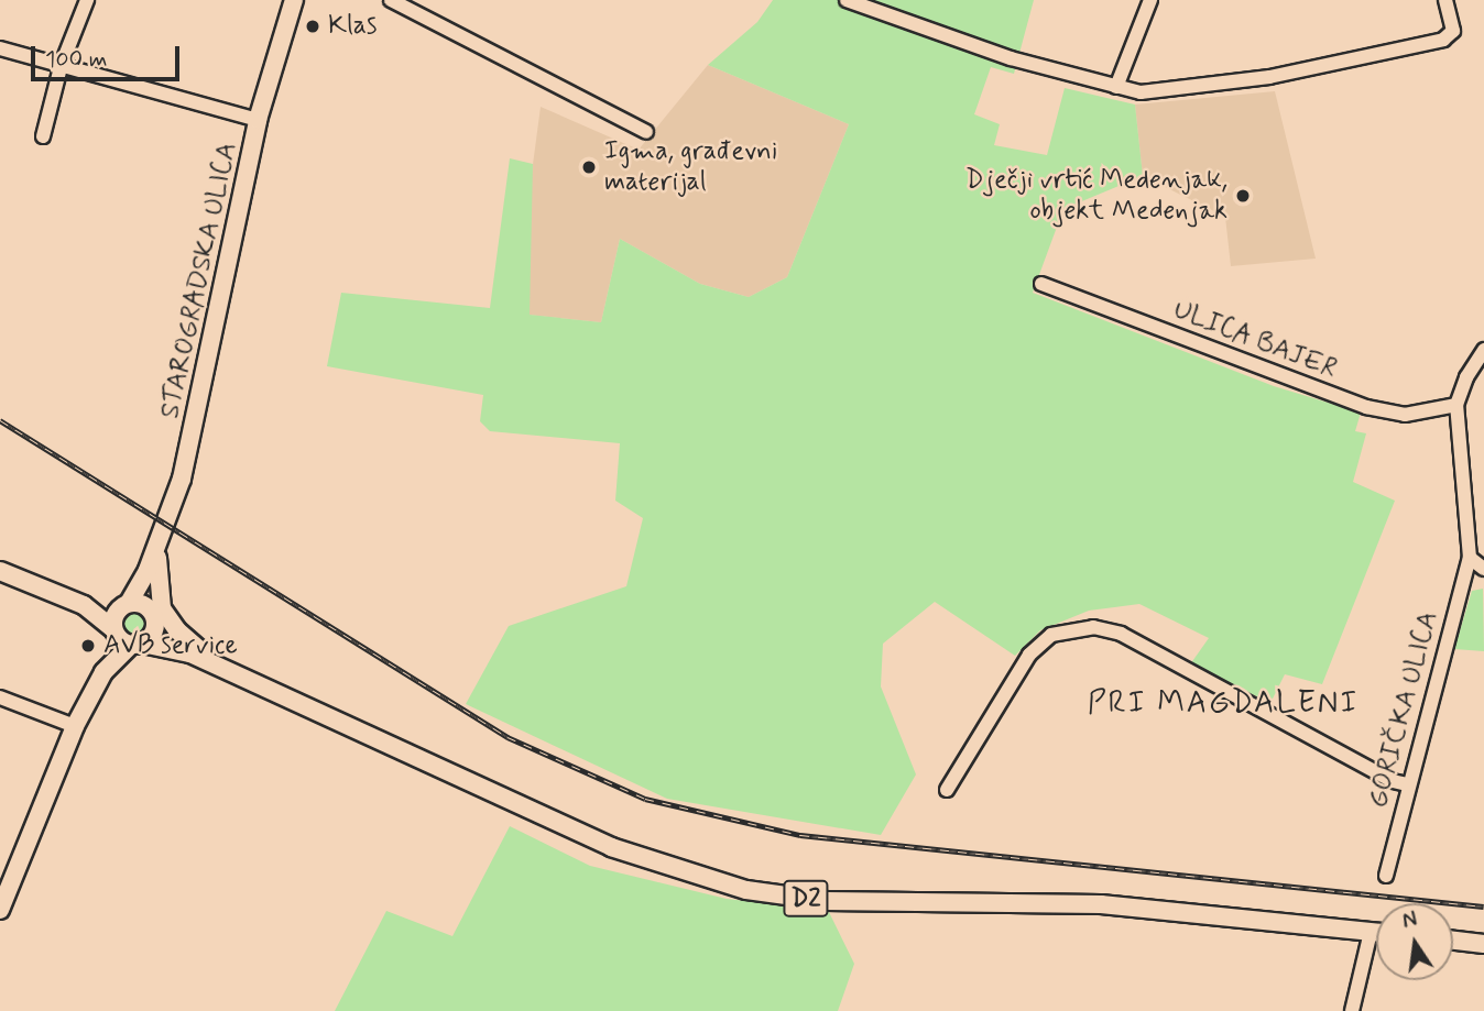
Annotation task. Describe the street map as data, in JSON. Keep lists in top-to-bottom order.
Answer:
{
  "streets": {
    "main road": ["STAROGRADSKA ULICA", "D2"],
    "street": ["ULICA BAJER", "GORIČKA ULICA"]
  },
  "crossings": [
    ["STAROGRADSKA ULICA", "D2"],
    ["ULICA BAJER", "GORIČKA ULICA"]
  ],
  "districts": ["PRI MAGDALENI"],
  "places": [
    "Klas",
    "Igma, građevni materijal",
    "Dječji vrtić Medenjak, objekt Medenjak",
    "AVB service"
  ],
  "scale_bar": "100 m",
  "north": "top"
}
